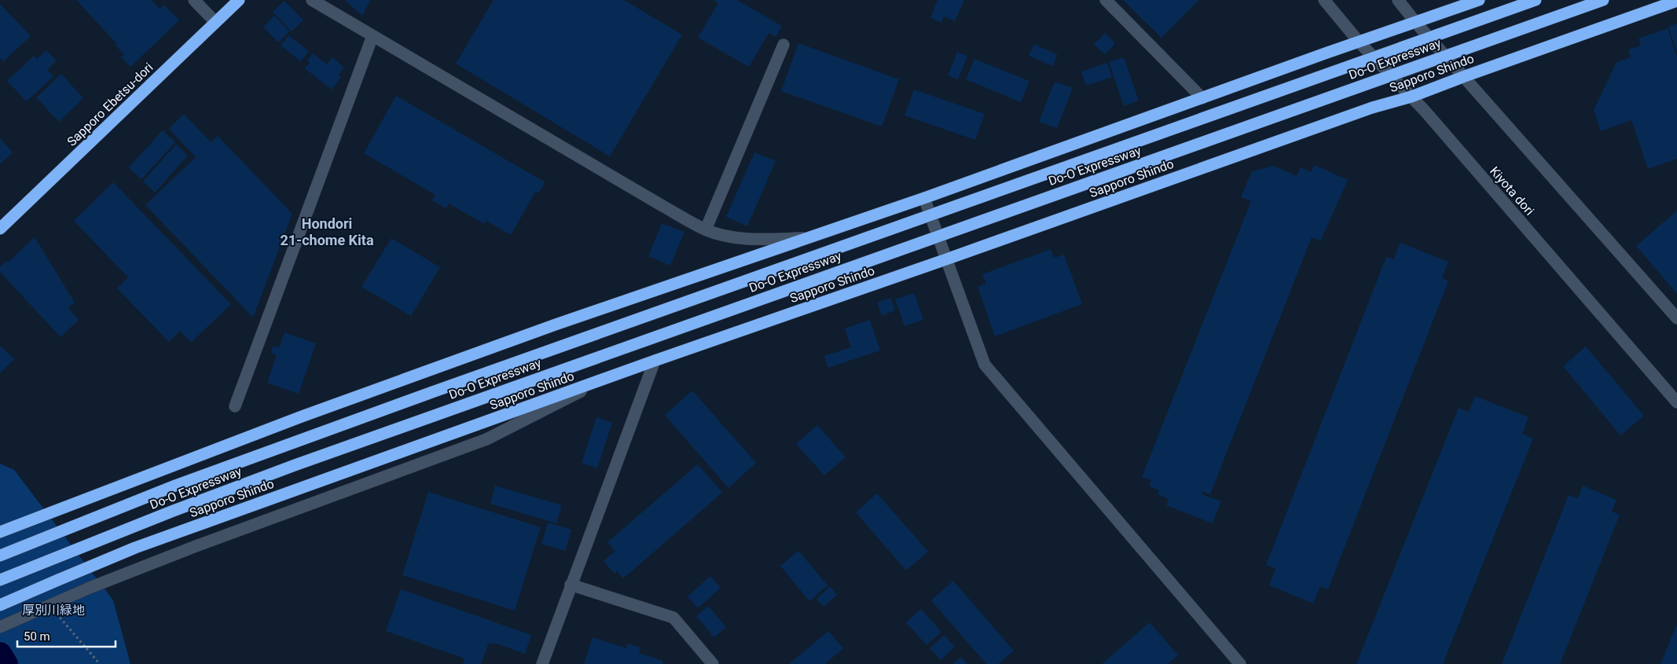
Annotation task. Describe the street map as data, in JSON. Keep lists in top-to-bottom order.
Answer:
{
  "streets": {
    "highway": ["Do-O Expressway", "Sapporo Shindo", "Sapporo Ebetsu-dori"],
    "street": ["Kiyota dori"]
  },
  "crossings": [
    ["Sapporo Shindo", "Kiyota dori"]
  ],
  "districts": ["Hondori 21-chome Kita"],
  "parks": ["厚別川緑地"],
  "scale_bar": "50 m"
}
